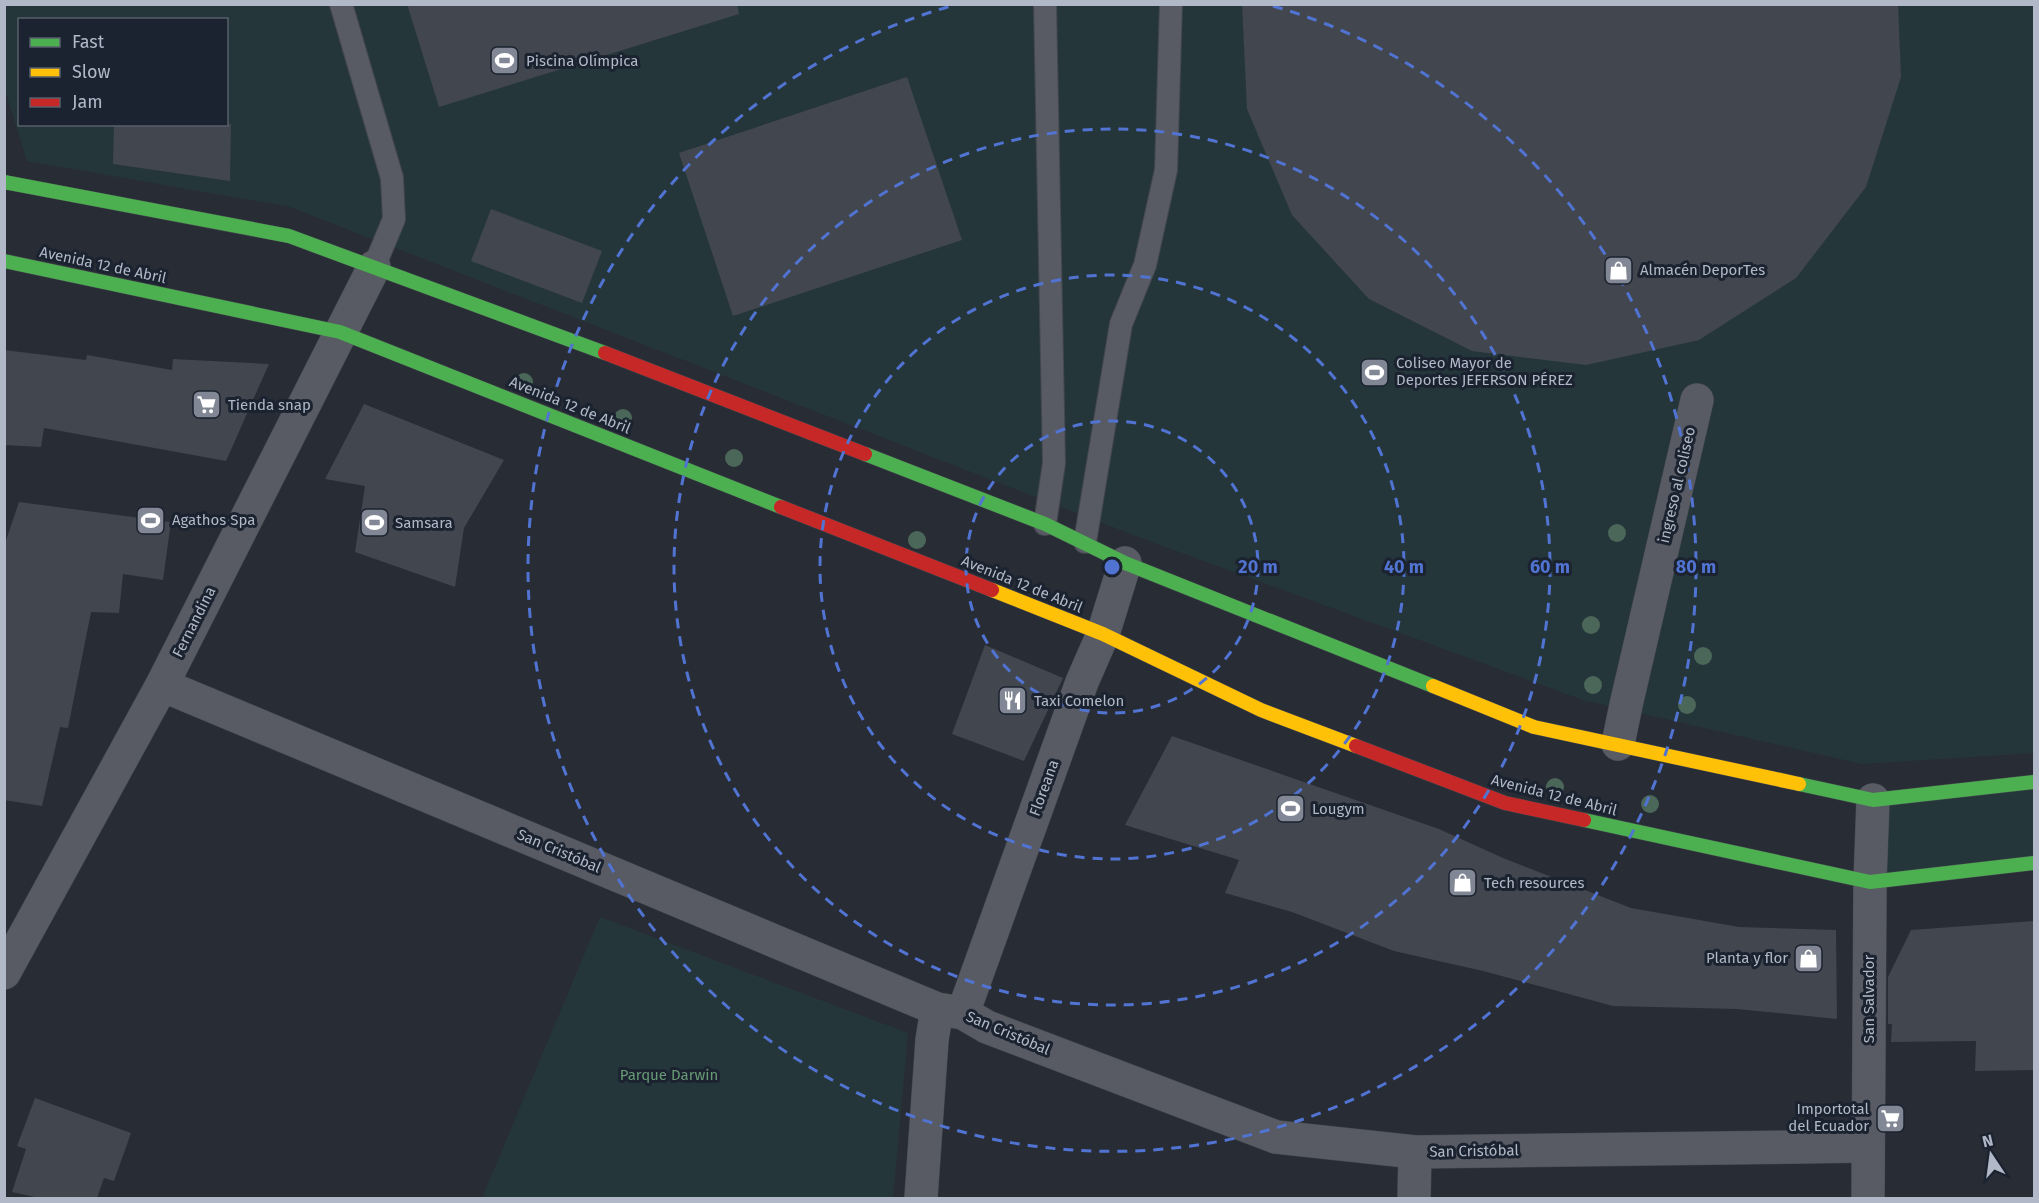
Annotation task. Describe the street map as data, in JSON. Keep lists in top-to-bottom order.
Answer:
{
  "streets": {
    "main road": ["Avenida 12 de Abril"],
    "street": [
      "ingreso al coliseo",
      "Fernandina",
      "Floreana",
      "San Cristóbal",
      "San Salvador"
    ]
  },
  "crossings": [
    ["Avenida 12 de Abril", "Fernandina"],
    ["Avenida 12 de Abril", "Floreana"],
    ["Avenida 12 de Abril", "San Salvador"],
    ["Fernandina", "San Cristóbal"],
    ["Floreana", "San Cristóbal"],
    ["San Cristóbal", "San Salvador"]
  ],
  "parks": ["Parque Darwin"],
  "places": {
    "sports": [
      "Piscina Olímpica",
      "Coliseo Mayor de Deportes JEFERSON PÉREZ",
      "Agathos Spa",
      "Samsara",
      "Lougym"
    ],
    "shop": ["Almacén DeporTes", "Tech resources", "Planta y flor"],
    "supermarket": ["Tienda snap", "Importotal del Ecuador"],
    "restaurant": ["Taxi Comelon"]
  },
  "legend": ["Fast", "Slow", "Jam"],
  "north": "top",
  "rings": [
    "20 m",
    "40 m",
    "60 m",
    "80 m"
  ]
}
